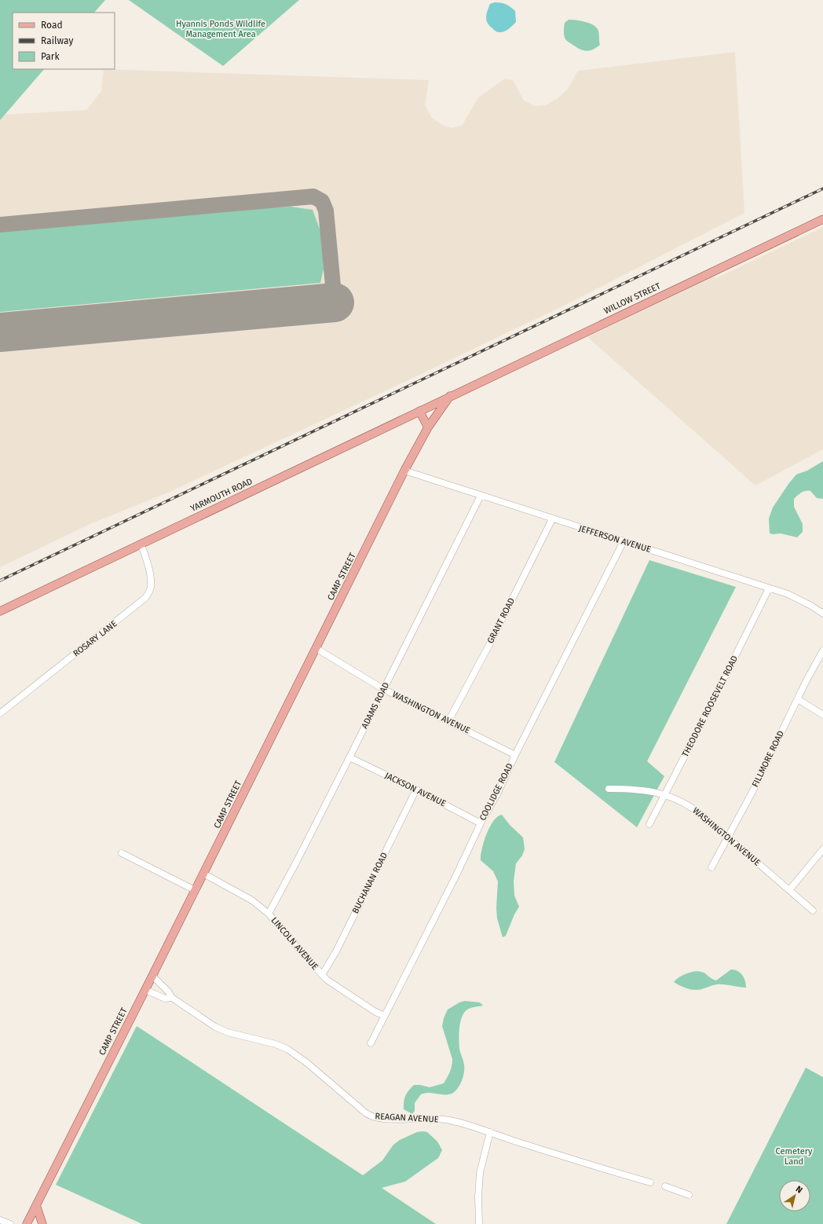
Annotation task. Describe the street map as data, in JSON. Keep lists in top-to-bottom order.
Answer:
{
  "streets": {
    "main road": ["WILLOW STREET", "YARMOUTH ROAD", "CAMP STREET"],
    "street": [
      "JEFFERSON AVENUE",
      "GRANT ROAD",
      "ROSARY LANE",
      "ADAMS ROAD",
      "THEODORE ROOSEVELT ROAD",
      "WASHINGTON AVENUE",
      "FILLMORE ROAD",
      "JACKSON AVENUE",
      "COOLIDGE ROAD",
      "BUCHANAN ROAD",
      "LINCOLN AVENUE",
      "REAGAN AVENUE"
    ]
  },
  "crossings": [
    ["WILLOW STREET", "YARMOUTH ROAD"],
    ["WILLOW STREET", "CAMP STREET"],
    ["YARMOUTH ROAD", "CAMP STREET"],
    ["YARMOUTH ROAD", "ROSARY LANE"],
    ["JEFFERSON AVENUE", "CAMP STREET"],
    ["JEFFERSON AVENUE", "GRANT ROAD"],
    ["JEFFERSON AVENUE", "ADAMS ROAD"],
    ["JEFFERSON AVENUE", "THEODORE ROOSEVELT ROAD"],
    ["JEFFERSON AVENUE", "COOLIDGE ROAD"],
    ["CAMP STREET", "WASHINGTON AVENUE"],
    ["CAMP STREET", "LINCOLN AVENUE"],
    ["CAMP STREET", "REAGAN AVENUE"],
    ["GRANT ROAD", "WASHINGTON AVENUE"],
    ["ADAMS ROAD", "WASHINGTON AVENUE"],
    ["ADAMS ROAD", "JACKSON AVENUE"],
    ["ADAMS ROAD", "LINCOLN AVENUE"],
    ["THEODORE ROOSEVELT ROAD", "WASHINGTON AVENUE"],
    ["WASHINGTON AVENUE", "FILLMORE ROAD"],
    ["WASHINGTON AVENUE", "COOLIDGE ROAD"],
    ["JACKSON AVENUE", "COOLIDGE ROAD"],
    ["JACKSON AVENUE", "BUCHANAN ROAD"],
    ["COOLIDGE ROAD", "LINCOLN AVENUE"],
    ["BUCHANAN ROAD", "LINCOLN AVENUE"]
  ],
  "parks": ["Hyannis Ponds Wildlife Management Area", "Cemetery Land"],
  "legend": ["Road", "Railway", "Park"],
  "north": "top right"
}
